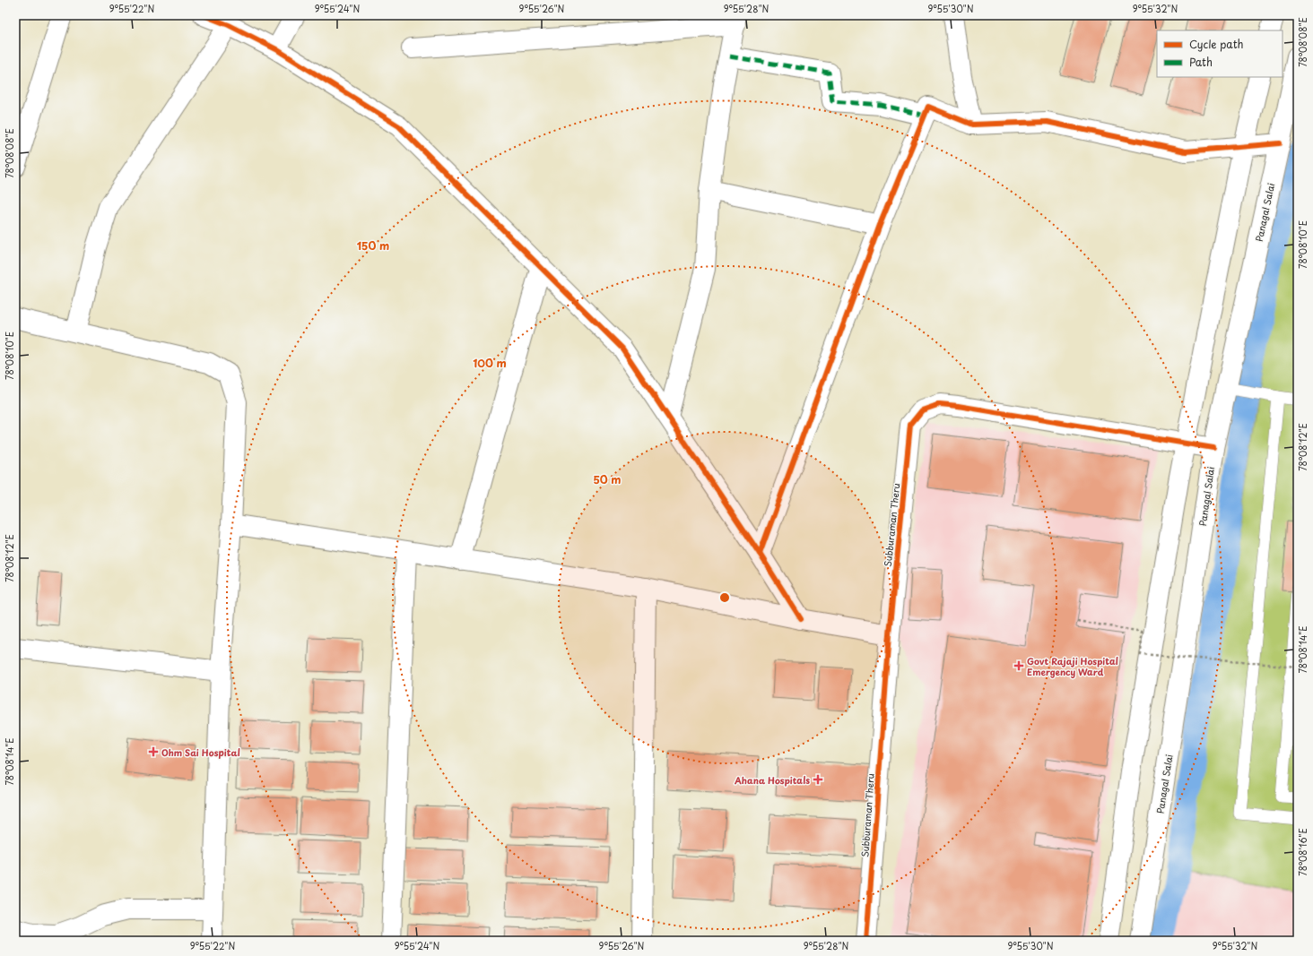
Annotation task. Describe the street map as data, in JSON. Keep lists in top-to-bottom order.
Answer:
{
  "streets": {
    "street": ["Panagal Salai", "Subburaman Theru"]
  },
  "crossings": [
    ["Panagal Salai", "Subburaman Theru"]
  ],
  "places": {
    "health": ["Govt Rajaji Hospital Emergency Ward", "Ohm Sai Hospital", "Ahana Hospitals"]
  },
  "legend": ["Cycle path", "Path"],
  "coordinates": [
    "9°55'22\"N",
    "9°55'24\"N",
    "9°55'26\"N",
    "9°55'28\"N",
    "9°55'30\"N",
    "9°55'32\"N",
    "78°08'08\"E",
    "78°08'10\"E",
    "78°08'12\"E",
    "78°08'14\"E",
    "78°08'16\"E"
  ],
  "rings": ["150 m", "100 m", "50 m"]
}
